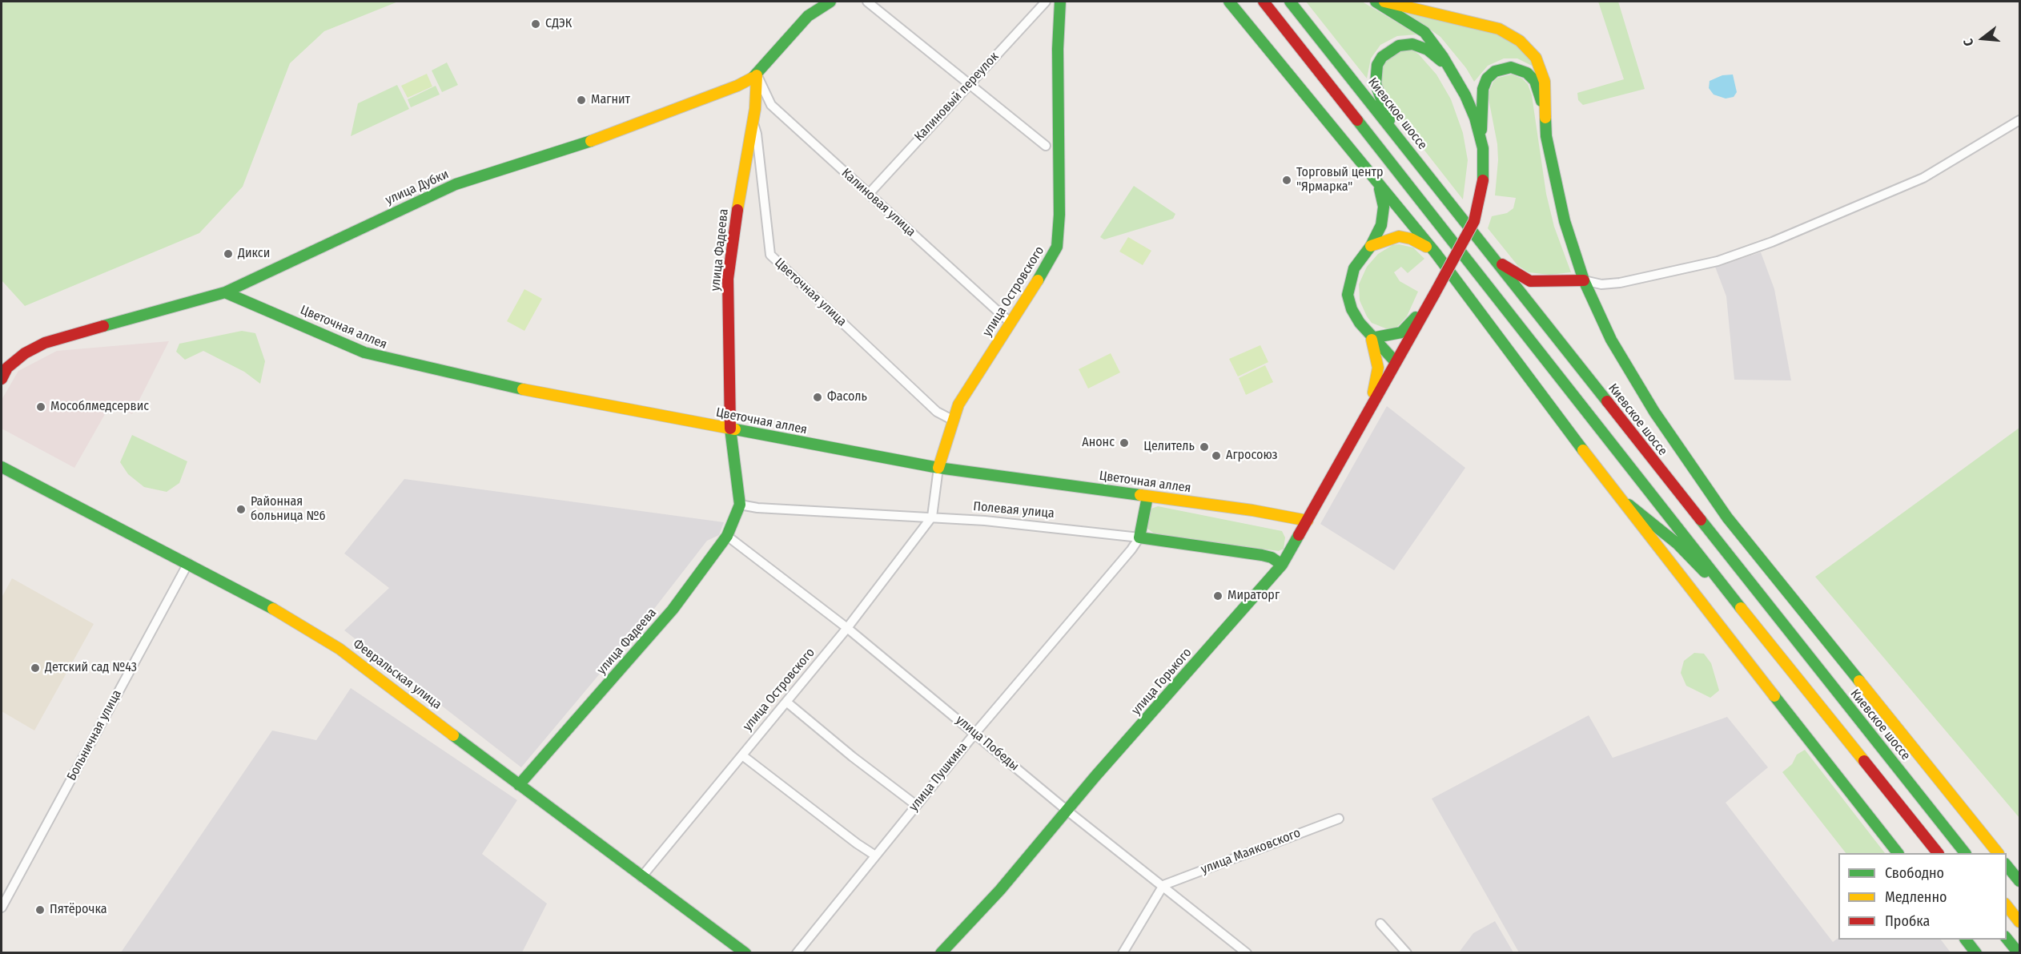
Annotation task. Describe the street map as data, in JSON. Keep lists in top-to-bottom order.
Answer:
{
  "streets": {
    "main road": [
      "Киевское шоссе",
      "улица Дубки",
      "улица Фадеева",
      "улица Островского",
      "Цветочная аллея",
      "Полевая улица",
      "Февральская улица",
      "улица Горького"
    ],
    "street": [
      "Калиновый переулок",
      "Калиновая улица",
      "Цветочная улица",
      "Больничная улица",
      "улица Победы",
      "улица Пушкина",
      "улица Маяковского"
    ]
  },
  "crossings": [
    ["Калиновый переулок", "Калиновая улица"],
    ["улица Дубки", "Калиновая улица"],
    ["улица Дубки", "улица Фадеева"],
    ["улица Дубки", "Цветочная аллея"],
    ["Калиновая улица", "улица Фадеева"],
    ["Калиновая улица", "улица Островского"],
    ["улица Фадеева", "Цветочная улица"],
    ["улица Фадеева", "Цветочная аллея"],
    ["улица Фадеева", "Полевая улица"],
    ["улица Фадеева", "Февральская улица"],
    ["улица Фадеева", "улица Победы"],
    ["улица Островского", "Цветочная улица"],
    ["улица Островского", "Цветочная аллея"],
    ["улица Островского", "Полевая улица"],
    ["улица Островского", "Февральская улица"],
    ["улица Островского", "улица Победы"],
    ["Цветочная аллея", "улица Горького"],
    ["Полевая улица", "улица Горького"],
    ["Полевая улица", "улица Пушкина"],
    ["Февральская улица", "Больничная улица"],
    ["улица Горького", "улица Победы"],
    ["улица Победы", "улица Пушкина"],
    ["улица Победы", "улица Маяковского"]
  ],
  "places": [
    "СДЭК",
    "Магнит",
    "Торговый центр \"Ярмарка\"",
    "Дикси",
    "Фасоль",
    "Мособлмедсервис",
    "Анонс",
    "Целитель",
    "Агросоюз",
    "Районная больница №6",
    "Мираторг",
    "Детский сад №43",
    "Пятёрочка"
  ],
  "legend": ["Свободно", "Медленно", "Пробка"],
  "north": "left"
}
